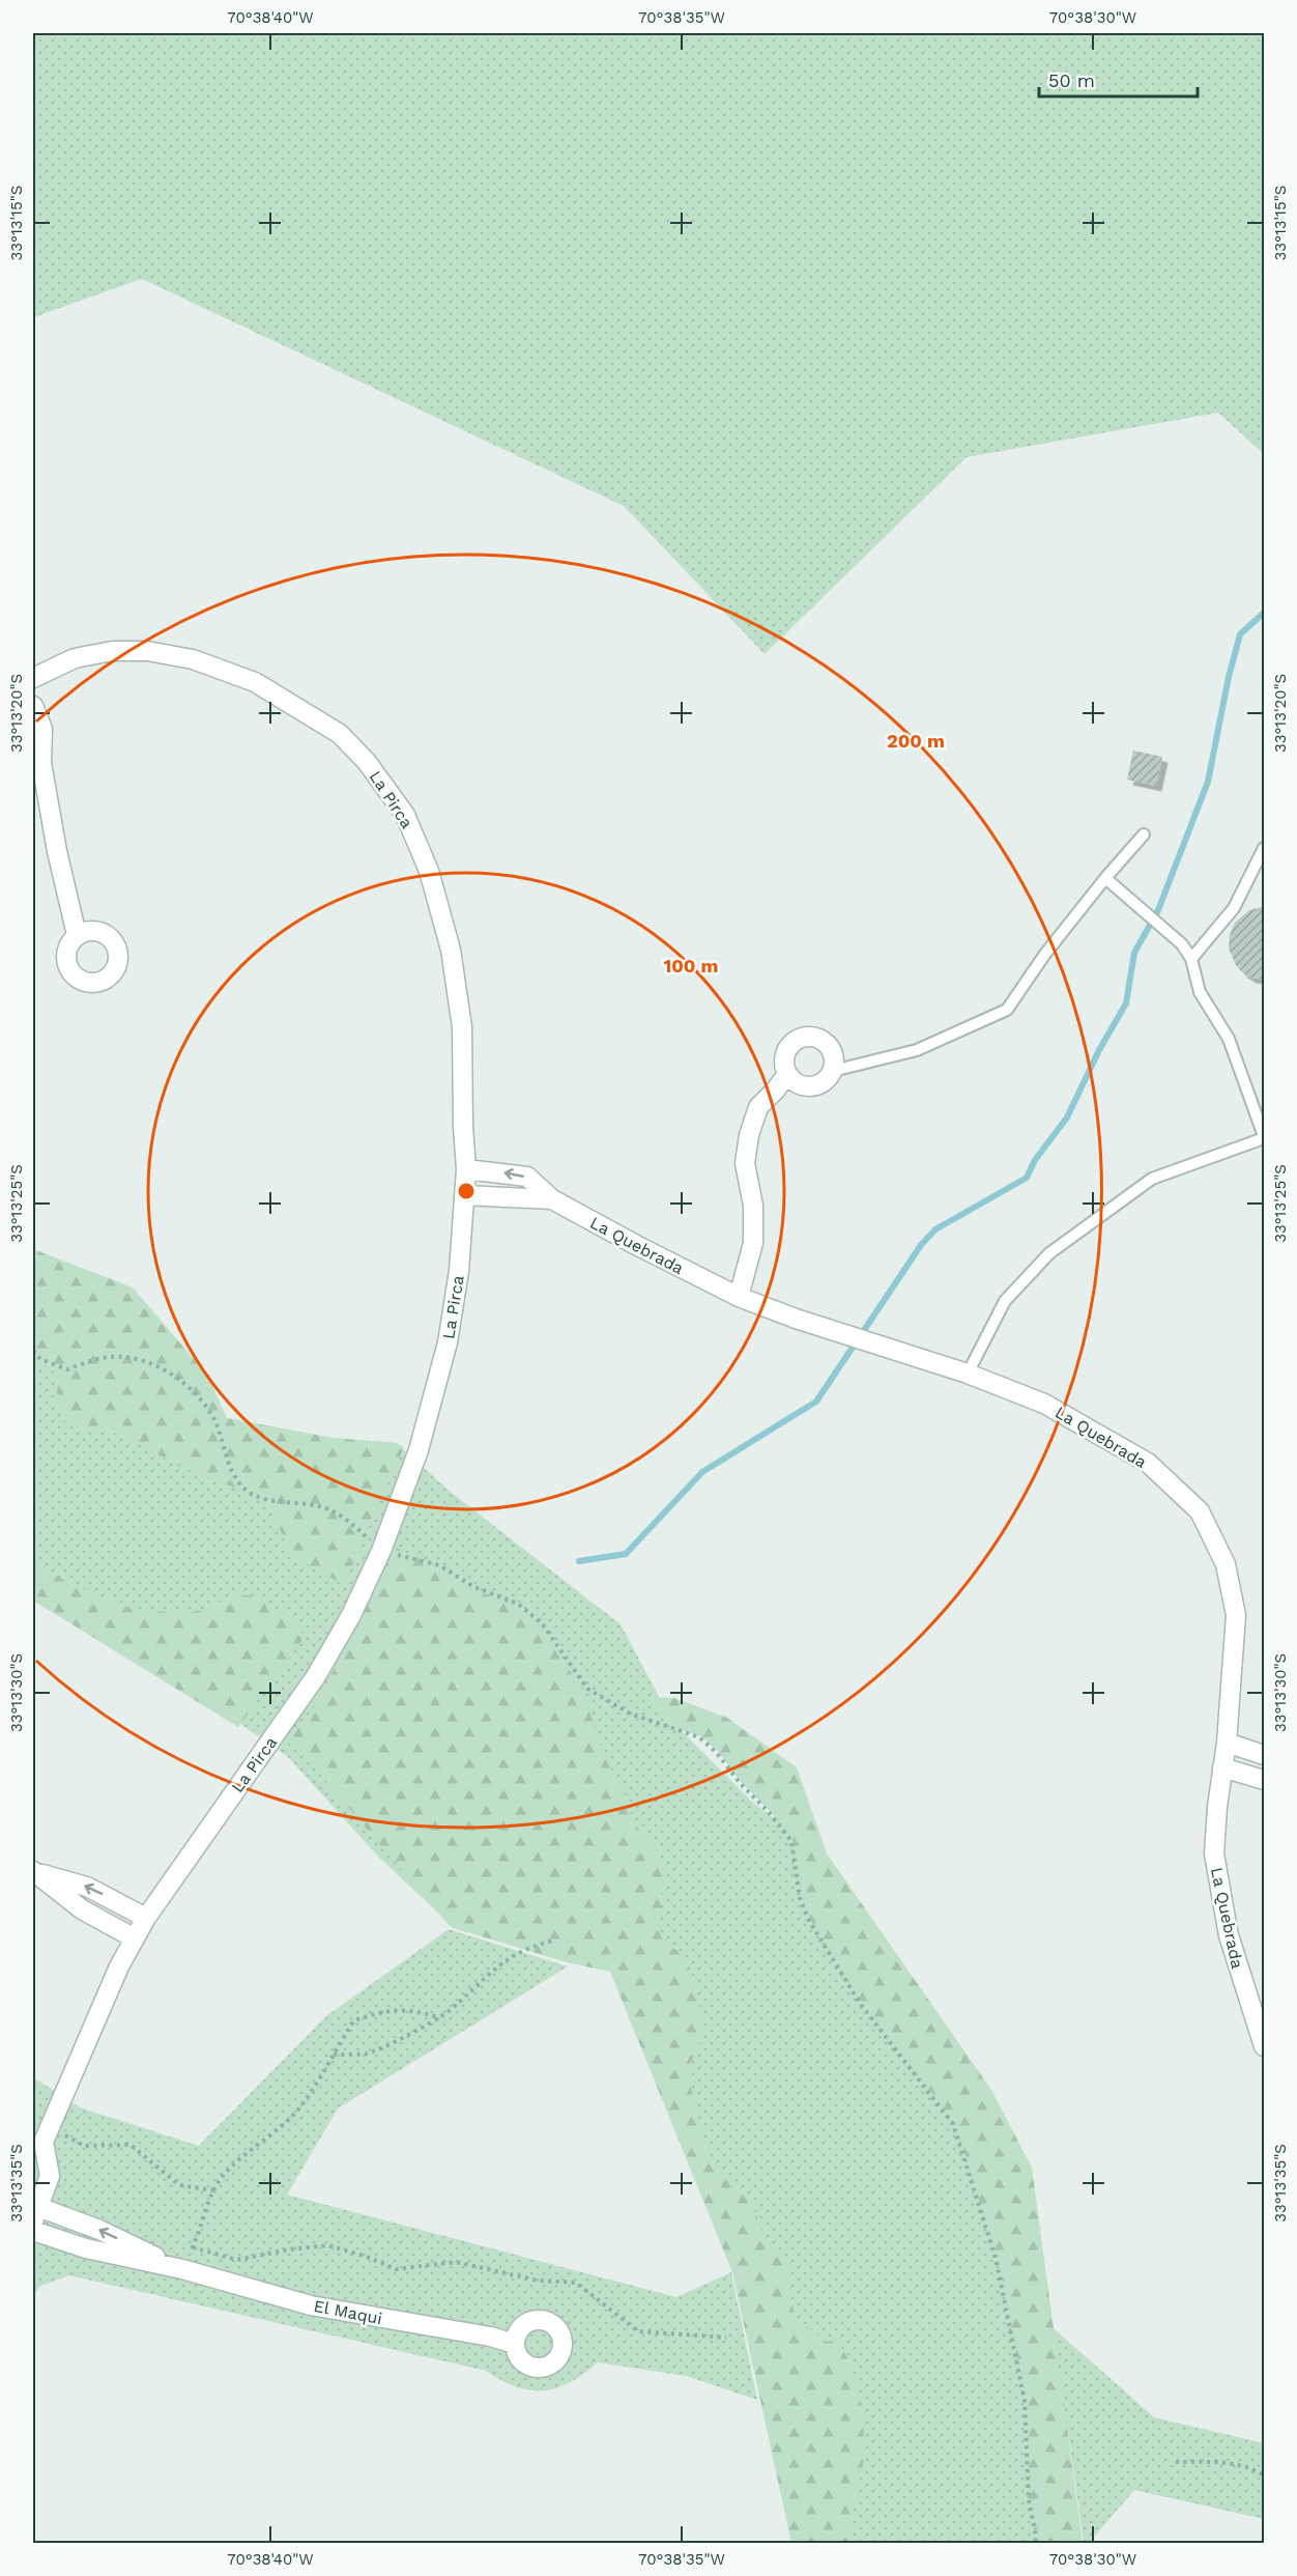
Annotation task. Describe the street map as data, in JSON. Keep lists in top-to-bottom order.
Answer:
{
  "streets": {
    "street": ["La Pirca", "La Quebrada", "El Maqui"]
  },
  "crossings": [
    ["La Pirca", "La Quebrada"]
  ],
  "scale_bar": "50 m",
  "coordinates": [
    "70°38'40\"W",
    "70°38'35\"W",
    "70°38'30\"W",
    "33°13'15\"S",
    "33°13'20\"S",
    "33°13'25\"S",
    "33°13'30\"S",
    "33°13'35\"S"
  ],
  "rings": ["200 m", "100 m"]
}
